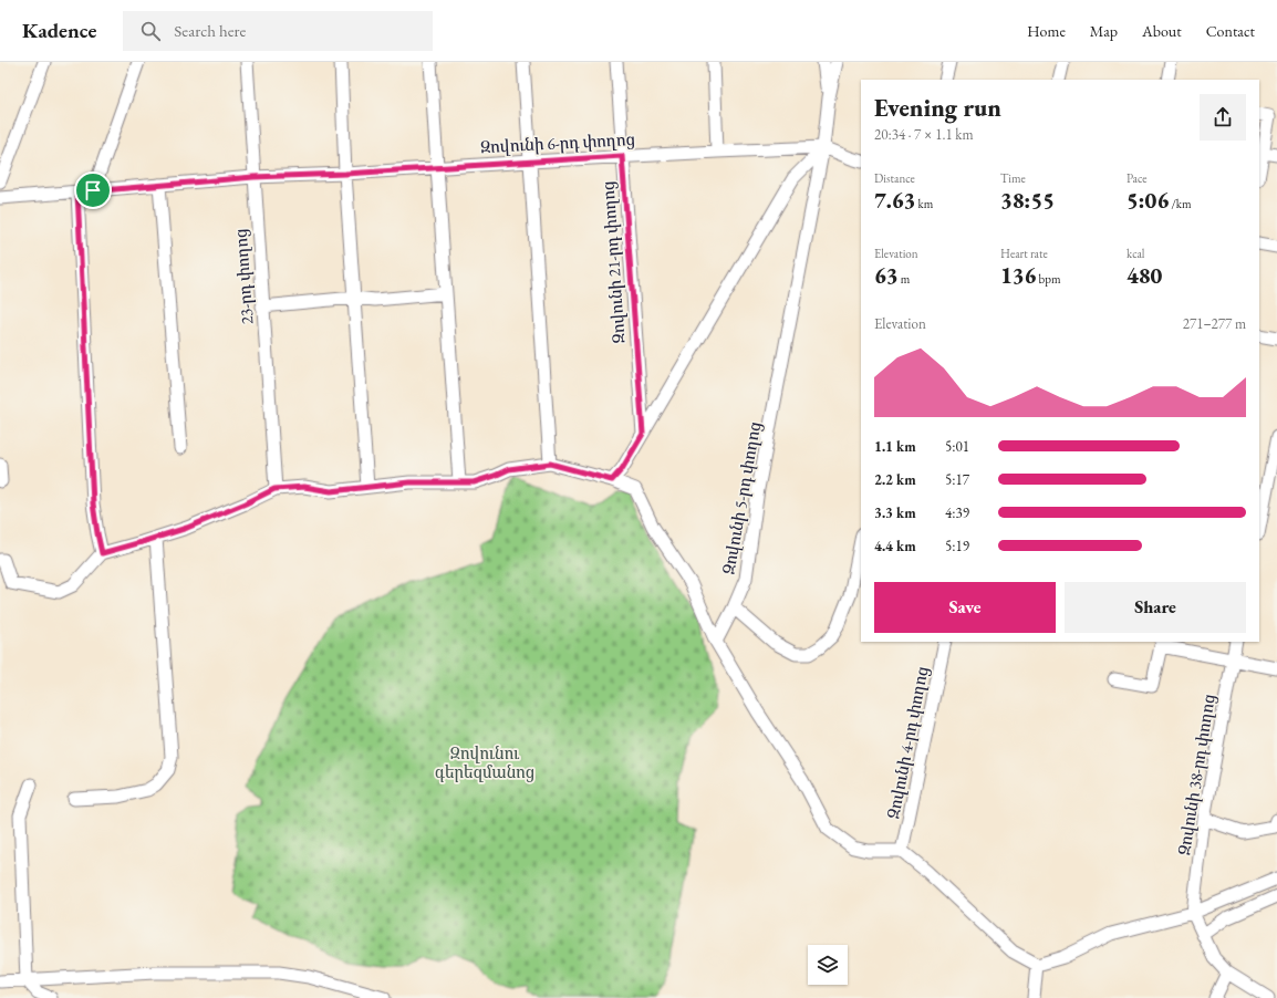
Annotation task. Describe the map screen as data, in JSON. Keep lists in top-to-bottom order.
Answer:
{
  "streets": {
    "street": [
      "Զովունի 6-րդ փողոց",
      "Զովունի 21-րդ փողոց",
      "23-րդ փողոց",
      "Զովունի 5-րդ փողոց",
      "Զովունի 4-րդ փողոց",
      "Զովունի 38-րդ փողոց"
    ]
  },
  "crossings": [
    ["Զովունի 6-րդ փողոց", "Զովունի 21-րդ փողոց"],
    ["Զովունի 6-րդ փողոց", "23-րդ փողոց"],
    ["Զովունի 6-րդ փողոց", "Զովունի 5-րդ փողոց"]
  ],
  "parks": ["Զովունու գերեզմանոց"],
  "page": {
    "header": "Kadence",
    "search": "Search here",
    "nav": [
      "Home",
      "Map",
      "About",
      "Contact"
    ],
    "heading": ["Evening run", "20:34 · 7 × 1.1 km"],
    "stats": [
      ["Distance", "7.63 km"],
      ["Time", "38:55"],
      ["Pace", "5:06 /km"],
      ["Elevation", "63 m"],
      ["Heart rate", "136 bpm"],
      ["kcal", "480"]
    ],
    "chart": ["Elevation", "271–277 m"],
    "list": [
      {
        "name": "1.1 km",
        "note": "5:01"
      },
      {
        "name": "2.2 km",
        "note": "5:17"
      },
      {
        "name": "3.3 km",
        "note": "4:39"
      },
      {
        "name": "4.4 km",
        "note": "5:19"
      }
    ],
    "buttons": ["Save", "Share"]
  }
}
